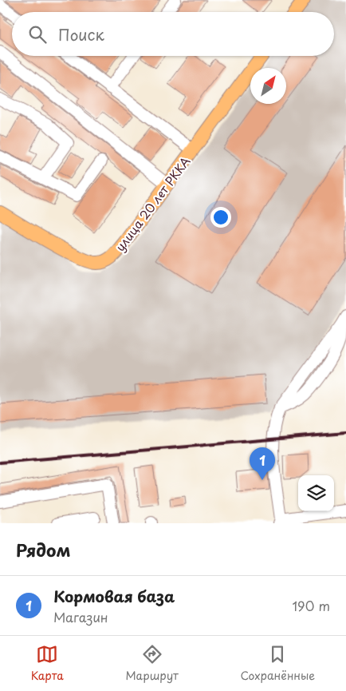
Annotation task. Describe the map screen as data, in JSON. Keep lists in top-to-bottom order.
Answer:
{
  "streets": {
    "main road": ["улица 20 лет РККА"]
  },
  "north": "top right",
  "page": {
    "search": "Поиск",
    "pins": "1",
    "heading": "Рядом",
    "list": [
      {
        "mark": "1",
        "name": "Кормовая база",
        "note": "Магазин",
        "value": "190 m"
      }
    ],
    "nav": ["Карта", "Маршрут", "Сохранённые"]
  }
}
